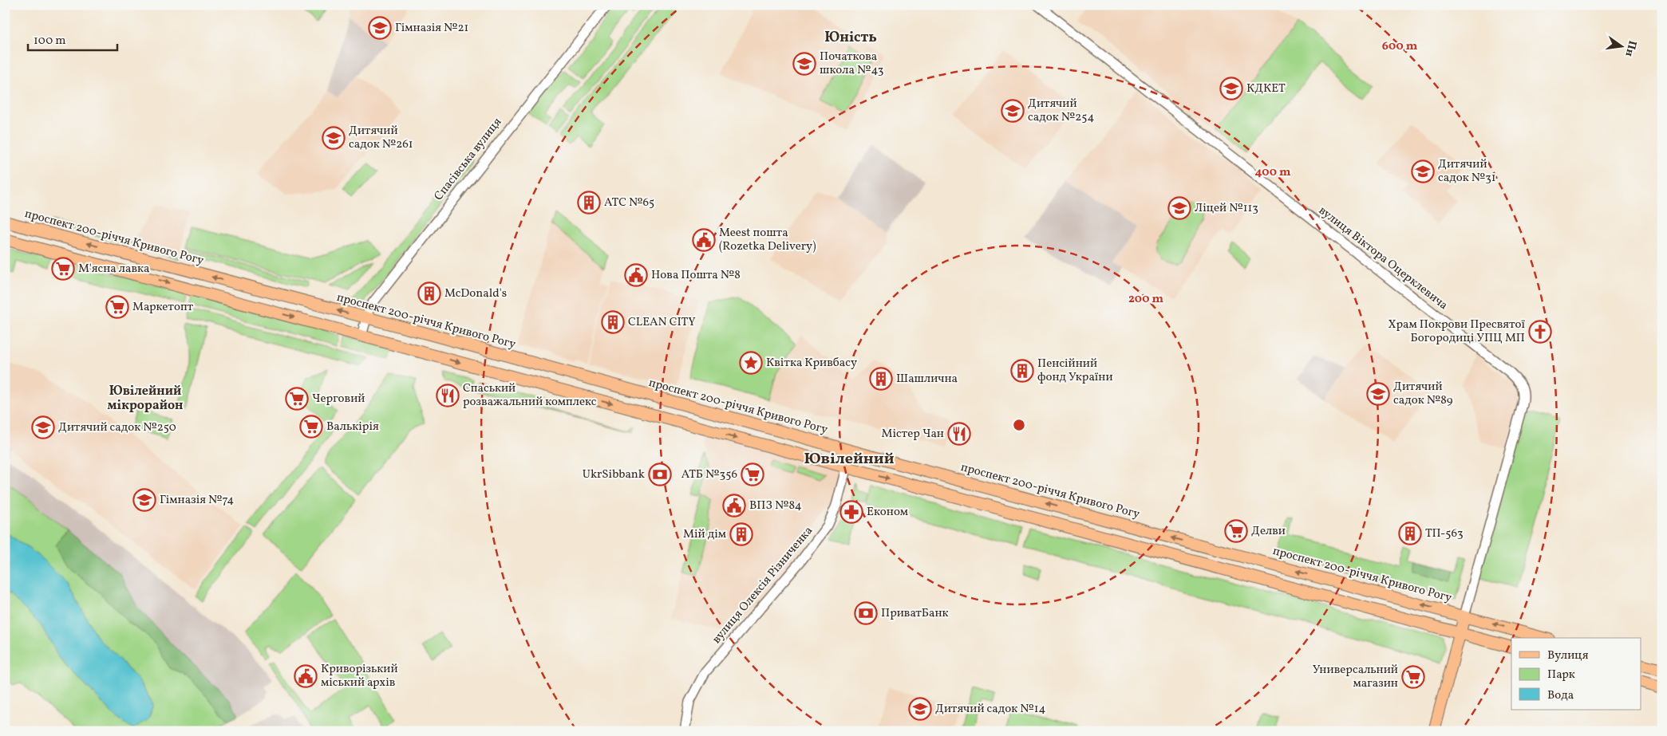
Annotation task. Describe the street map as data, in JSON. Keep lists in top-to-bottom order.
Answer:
{
  "streets": {
    "main road": ["проспект 200-річчя Кривого Рогу"],
    "street": ["Спасівська вулиця", "вулиця Віктора Оцерклевича", "вулиця Олексія Різниченка"]
  },
  "crossings": [
    ["Спасівська вулиця", "проспект 200-річчя Кривого Рогу"],
    ["проспект 200-річчя Кривого Рогу", "вулиця Віктора Оцерклевича"],
    ["проспект 200-річчя Кривого Рогу", "вулиця Олексія Різниченка"]
  ],
  "districts": ["Юність", "Ювілейний мікрорайон", "Ювілейний"],
  "places": {
    "school or university": [
      "Гімназія №21",
      "Початкова школа №43",
      "КДКЕТ",
      "Дитячий садок №254",
      "Дитячий садок №261",
      "Дитячий садок №31",
      "Ліцей №113",
      "Дитячий садок №89",
      "Дитячий садок №250",
      "Гімназія №74",
      "Дитячий садок №14"
    ],
    "building": [
      "АТС №65",
      "McDonald's",
      "CLEAN CITY",
      "Пенсійний фонд України",
      "Шашлична",
      "ТП-563",
      "Мій дім"
    ],
    "public building": [
      "Meest пошта (Rozetka Delivery)",
      "Нова Пошта №8",
      "ВПЗ №84",
      "Криворізький міський архів"
    ],
    "supermarket": [
      "М'ясна лавка",
      "Маркетопт",
      "Черговий",
      "Валькірія",
      "АТБ №356",
      "Делви",
      "Универсальний магазин"
    ],
    "church": ["Храм Покрови Пресвятої Богородиці УПЦ МП"],
    "place": ["Квітка Кривбасу"],
    "restaurant": ["Спаський розважальний комплекс", "Містер Чан"],
    "bank": ["UkrSibbank", "ПриватБанк"],
    "pharmacy": ["Економ"]
  },
  "legend": ["Вулиця", "Парк", "Вода"],
  "scale_bar": "100 m",
  "north": "right",
  "rings": ["600 m", "400 m", "200 m"]
}
